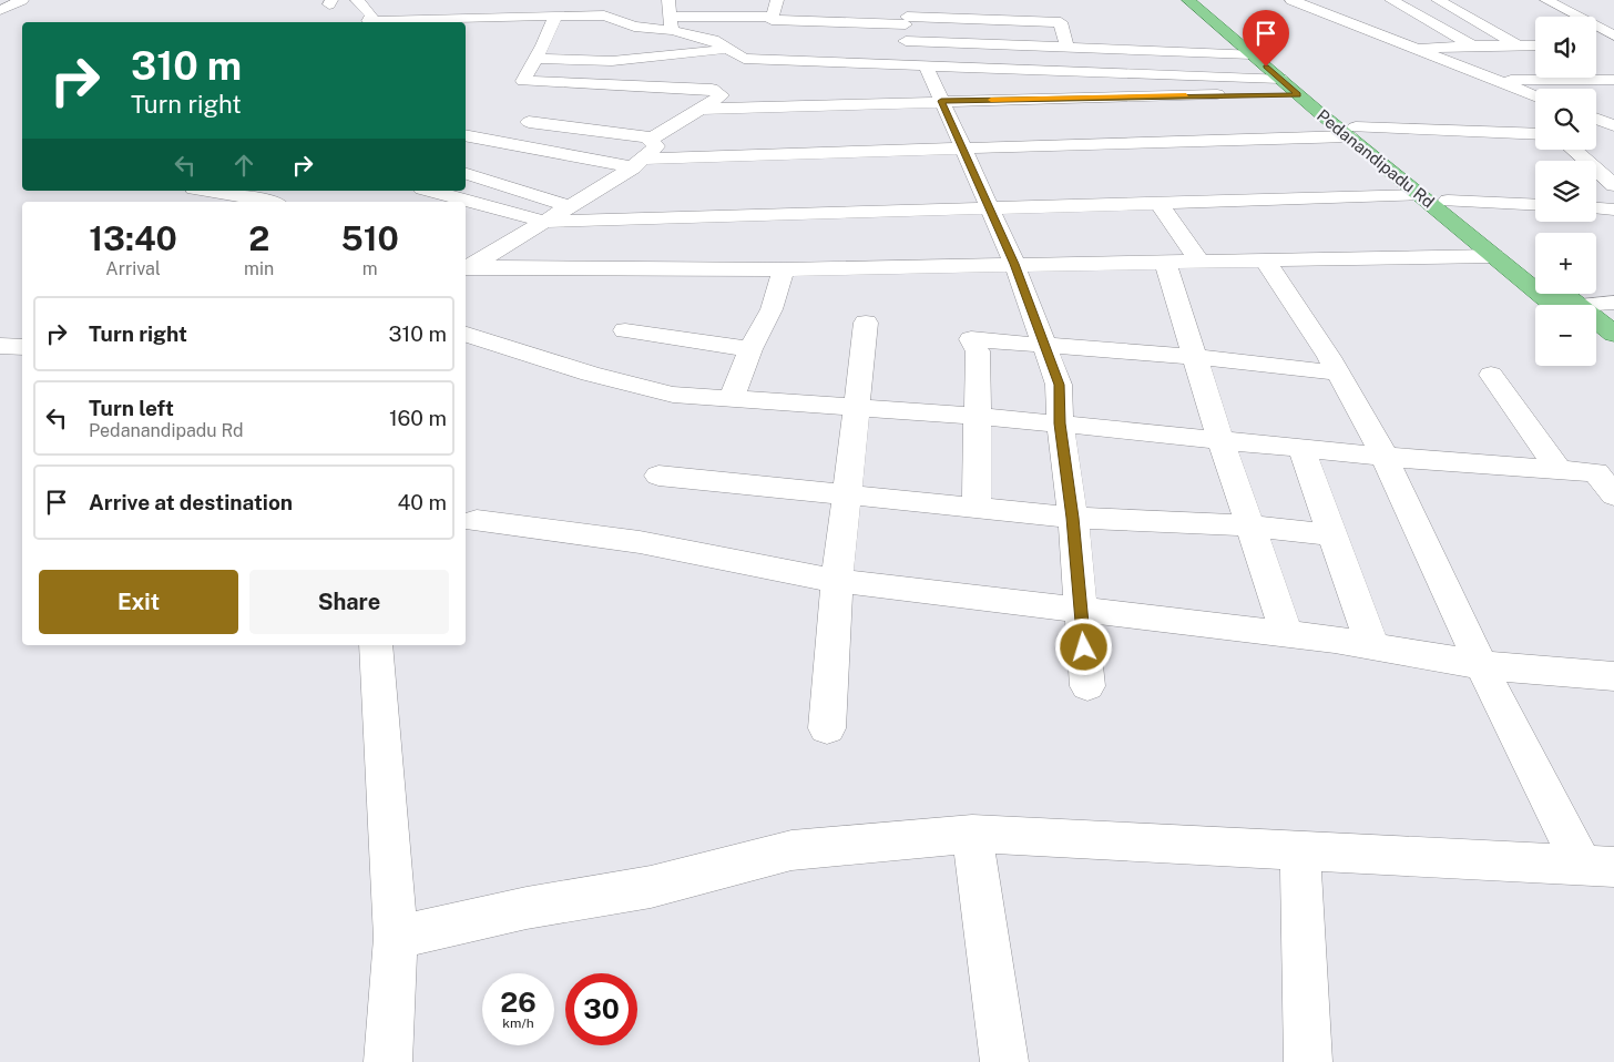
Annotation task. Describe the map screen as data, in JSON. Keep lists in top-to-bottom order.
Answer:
{
  "streets": {
    "main road": ["Pedanandipadu Rd"]
  },
  "page": {
    "map_buttons": ["+", "−"],
    "turn": ["310 m", "Turn right"],
    "eta": [
      "13:40",
      "Arrival",
      "2",
      "min",
      "510",
      "m"
    ],
    "list": [
      {
        "name": "Turn right",
        "value": "310 m"
      },
      {
        "name": "Turn left",
        "note": "Pedanandipadu Rd",
        "value": "160 m"
      },
      {
        "name": "Arrive at destination",
        "value": "40 m"
      }
    ],
    "buttons": ["Exit", "Share"],
    "speed": "26 km/h",
    "limit": "30"
  }
}
